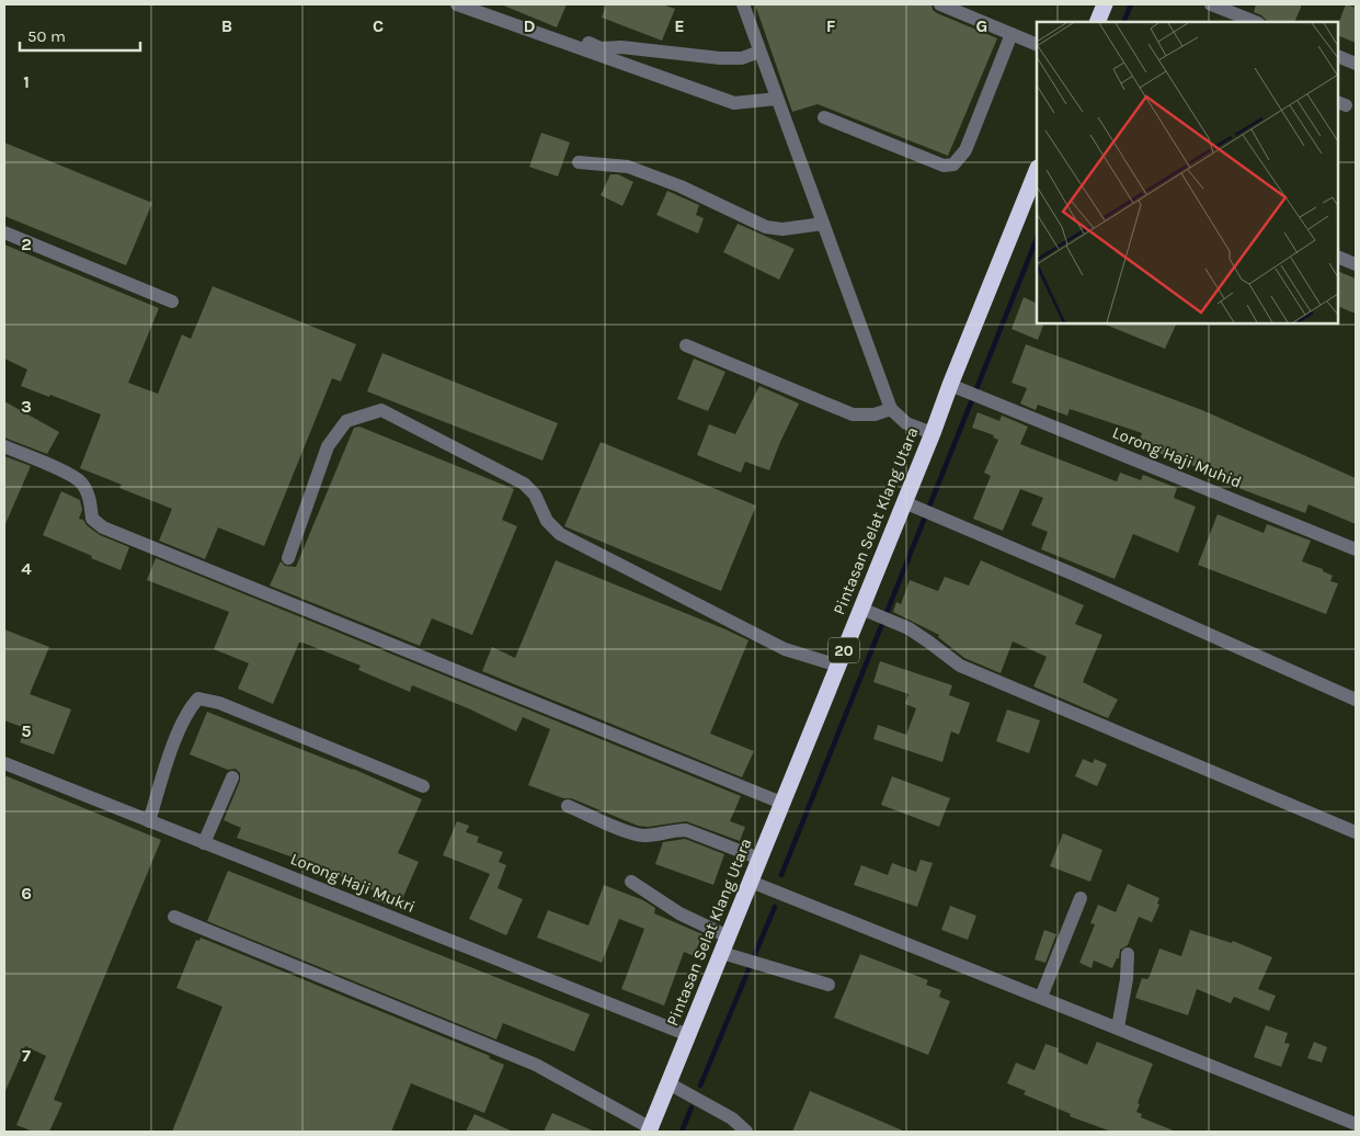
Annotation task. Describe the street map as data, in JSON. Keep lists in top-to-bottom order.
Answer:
{
  "streets": {
    "highway": ["Pintasan Selat Klang Utara", "20"],
    "street": ["Lorong Haji Muhid", "Lorong Haji Mukri"]
  },
  "crossings": [
    ["Lorong Haji Muhid", "Pintasan Selat Klang Utara"],
    ["Pintasan Selat Klang Utara", "Lorong Haji Mukri"]
  ],
  "scale_bar": "50 m",
  "grid": {
    "columns": [
      "B",
      "C",
      "D",
      "E",
      "F",
      "G"
    ],
    "rows": [
      "1",
      "2",
      "3",
      "4",
      "5",
      "6",
      "7"
    ]
  }
}
